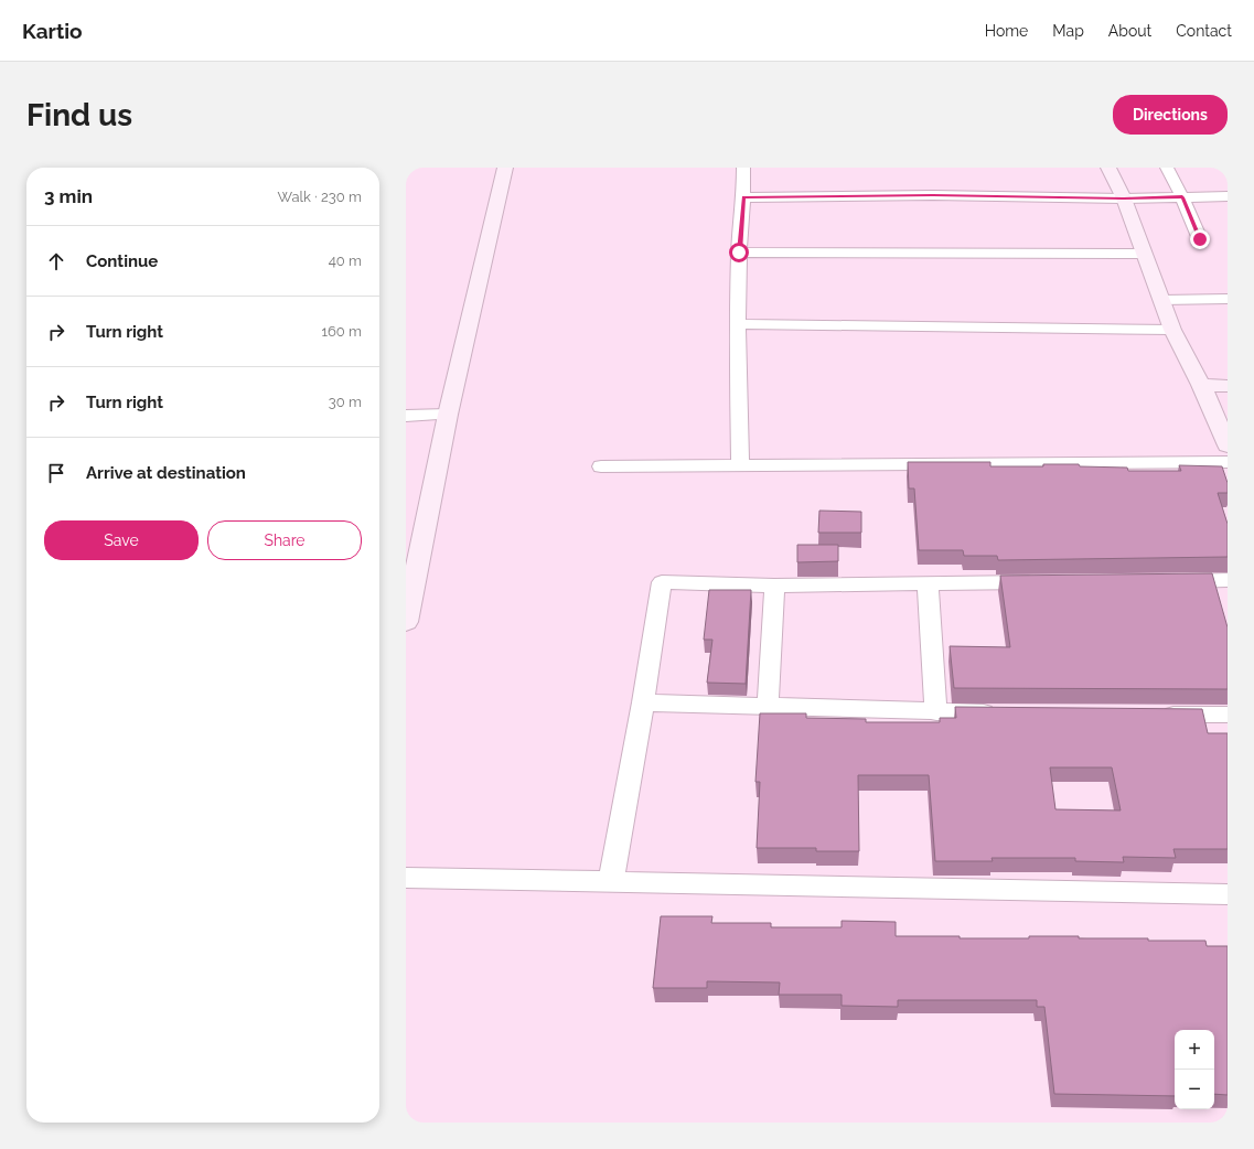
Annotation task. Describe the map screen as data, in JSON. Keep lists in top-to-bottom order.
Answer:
{
  "page": {
    "header": "Kartio",
    "nav": [
      "Home",
      "Map",
      "About",
      "Contact"
    ],
    "buttons": [
      "Directions",
      ["Save", "Share"]
    ],
    "title": "Find us",
    "heading": ["3 min", "Walk · 230 m"],
    "list": [
      ["Continue", "40 m"],
      ["Turn right", "160 m"],
      ["Turn right", "30 m"],
      "Arrive at destination"
    ],
    "map_buttons": ["+", "−"]
  }
}
